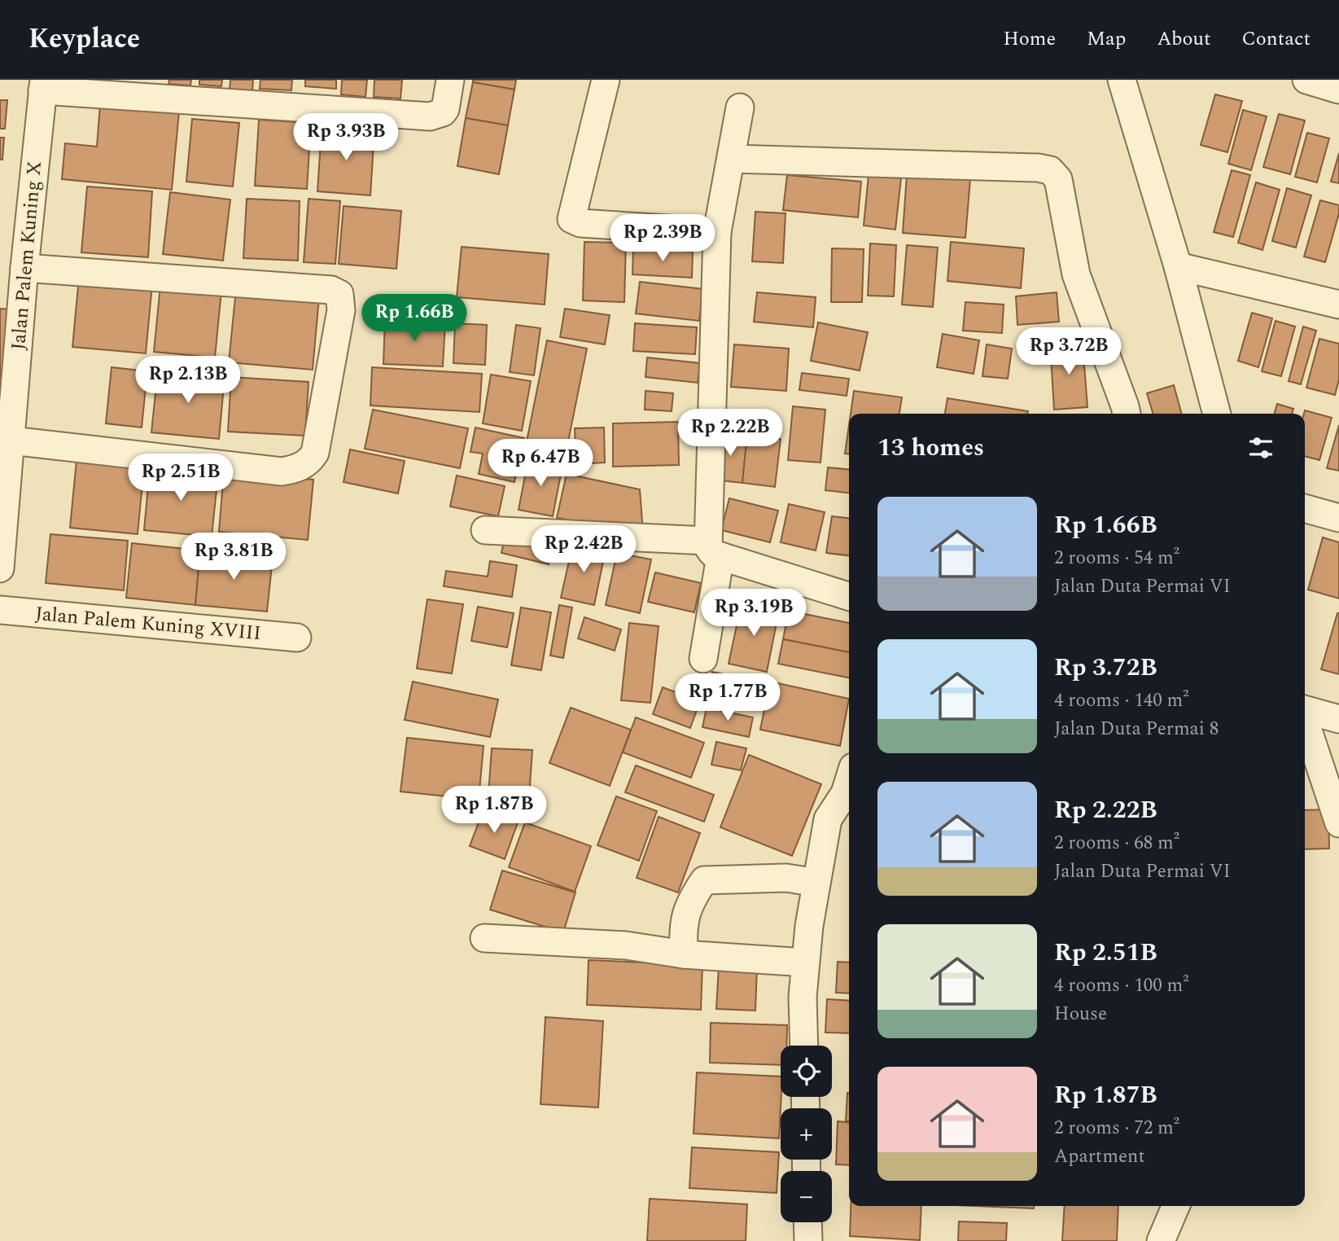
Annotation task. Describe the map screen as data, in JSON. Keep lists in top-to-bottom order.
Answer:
{
  "streets": {
    "street": ["Jalan Palem Kuning X", "Jalan Palem Kuning XVIII"]
  },
  "page": {
    "header": "Keyplace",
    "nav": [
      "Home",
      "Map",
      "About",
      "Contact"
    ],
    "price": [
      "Rp 3.93B",
      "Rp 2.39B",
      "Rp 1.66B",
      "Rp 3.72B",
      "Rp 2.13B",
      "Rp 2.22B",
      "Rp 6.47B",
      "Rp 2.51B",
      "Rp 2.42B",
      "Rp 3.81B",
      "Rp 3.19B",
      "Rp 1.77B",
      "Rp 1.87B"
    ],
    "heading": "13 homes",
    "list": [
      {
        "name": "Rp 1.66B",
        "note": "2 rooms · 54 m² · Jalan Duta Permai VI"
      },
      {
        "name": "Rp 3.72B",
        "note": "4 rooms · 140 m² · Jalan Duta Permai 8"
      },
      {
        "name": "Rp 2.22B",
        "note": "2 rooms · 68 m² · Jalan Duta Permai VI"
      },
      {
        "name": "Rp 2.51B",
        "note": "4 rooms · 100 m² · House"
      },
      {
        "name": "Rp 1.87B",
        "note": "2 rooms · 72 m² · Apartment"
      }
    ],
    "map_buttons": ["+", "−"]
  }
}
